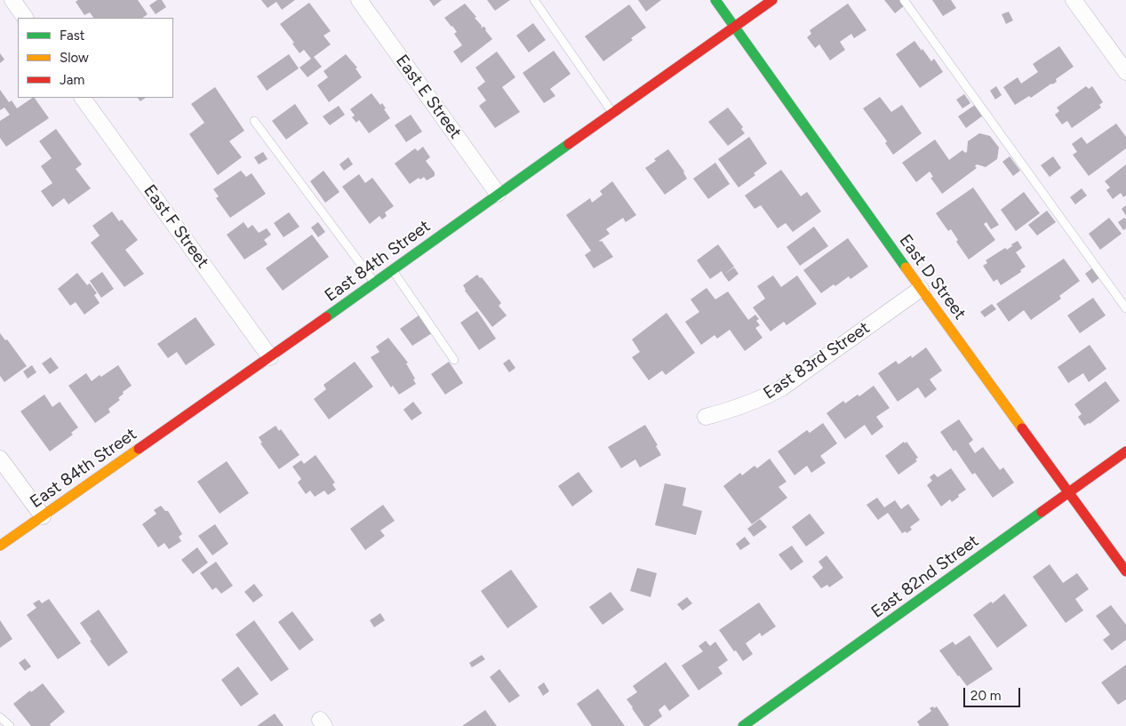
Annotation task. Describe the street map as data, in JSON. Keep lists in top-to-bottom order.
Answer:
{
  "streets": {
    "street": [
      "East E Street",
      "East F Street",
      "East 84th Street",
      "East D Street",
      "East 83rd Street",
      "East 82nd Street"
    ]
  },
  "crossings": [
    ["East E Street", "East 84th Street"],
    ["East F Street", "East 84th Street"],
    ["East 84th Street", "East D Street"],
    ["East D Street", "East 83rd Street"],
    ["East D Street", "East 82nd Street"]
  ],
  "legend": ["Fast", "Slow", "Jam"],
  "scale_bar": "20 m"
}
